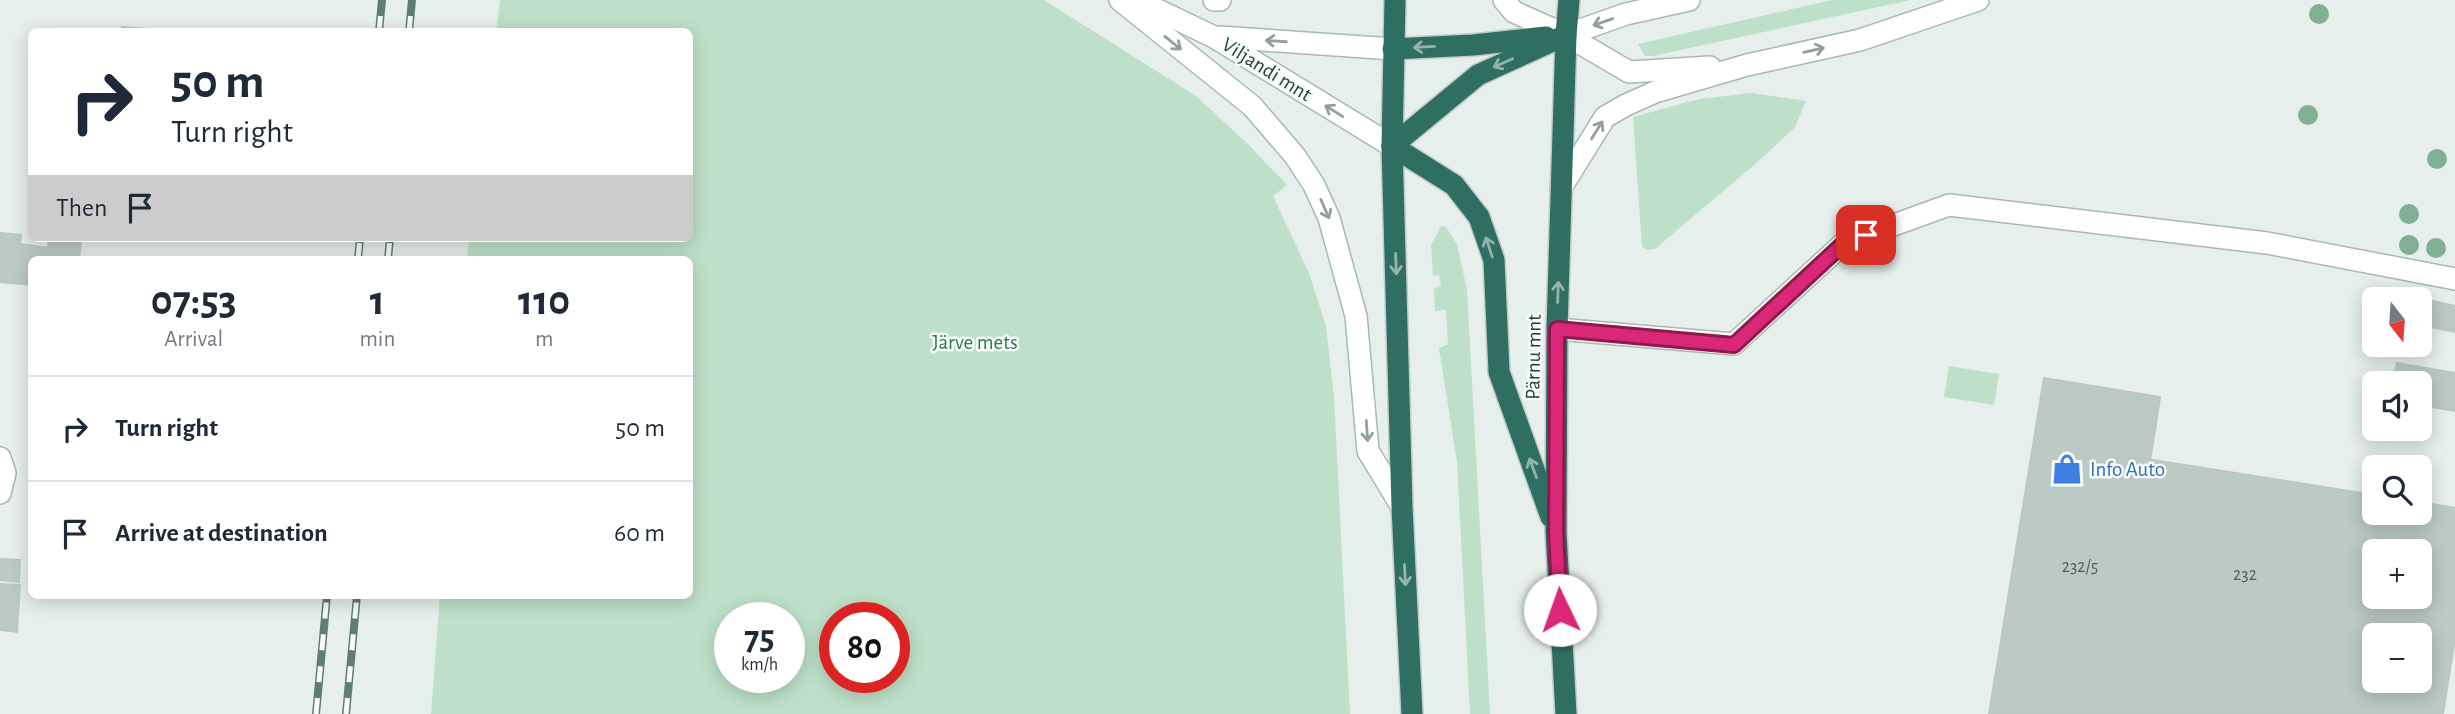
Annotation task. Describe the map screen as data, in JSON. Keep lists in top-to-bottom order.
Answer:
{
  "streets": {
    "highway": ["Pärnu mnt"],
    "main road": ["Viljandi mnt"]
  },
  "one_way": ["Viljandi mnt"],
  "parks": ["Järve mets"],
  "places": {
    "shop": ["Info Auto"]
  },
  "house_numbers": ["232/5", "232"],
  "north": "bottom",
  "page": {
    "turn": ["50 m", "Turn right"],
    "then": "Then",
    "eta": [
      "07:53",
      "Arrival",
      "1",
      "min",
      "110",
      "m"
    ],
    "map_buttons": ["+", "−"],
    "list": [
      {
        "name": "Turn right",
        "value": "50 m"
      },
      {
        "name": "Arrive at destination",
        "value": "60 m"
      }
    ],
    "speed": "75 km/h",
    "limit": "80"
  }
}
